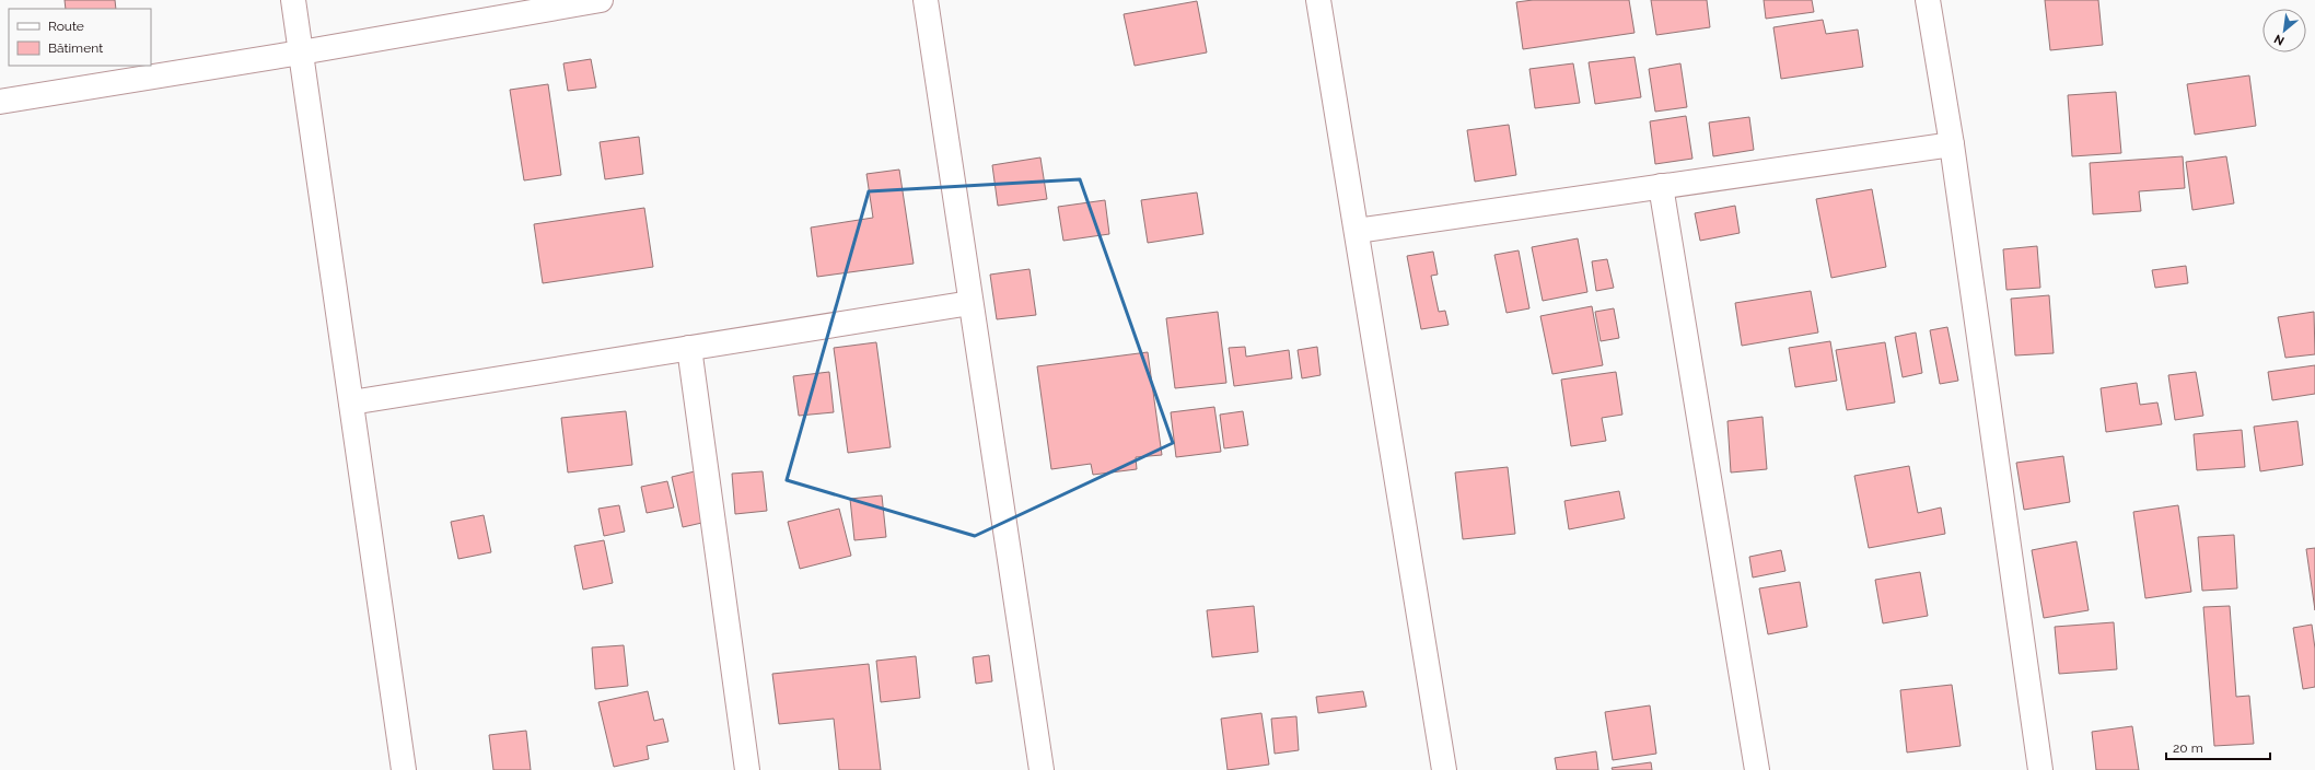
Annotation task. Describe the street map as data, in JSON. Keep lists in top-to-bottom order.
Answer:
{
  "legend": ["Route", "Bâtiment"],
  "scale_bar": "20 m",
  "north": "bottom left"
}
